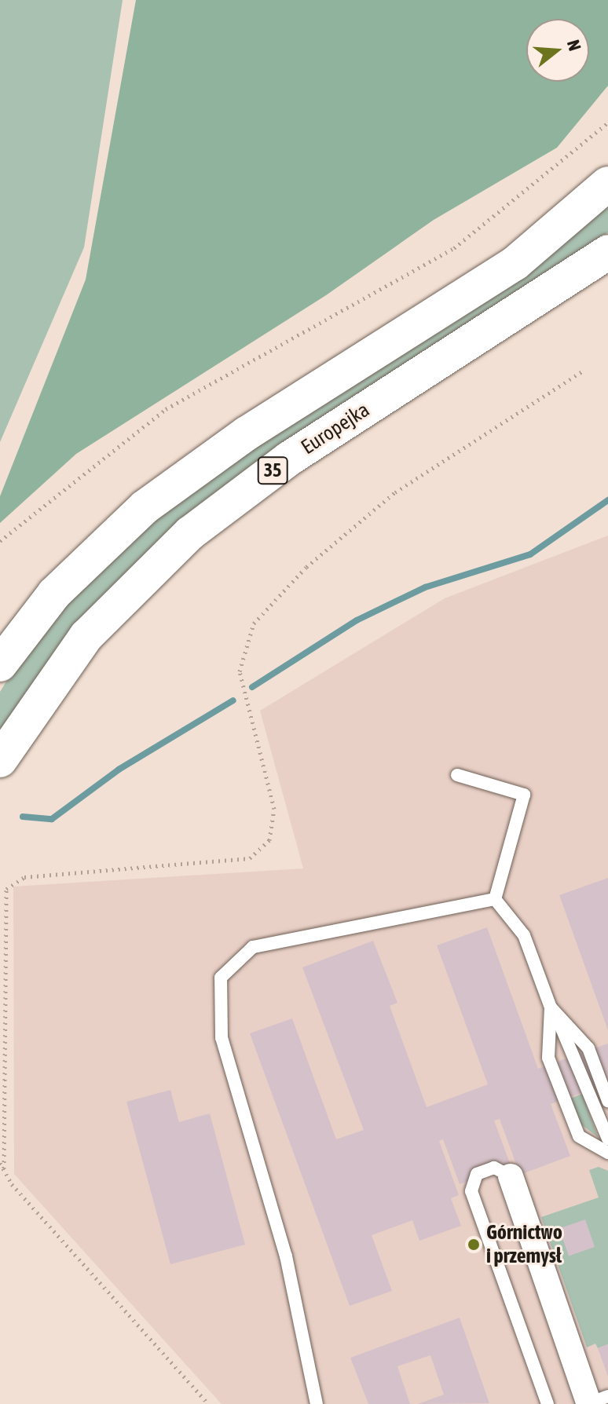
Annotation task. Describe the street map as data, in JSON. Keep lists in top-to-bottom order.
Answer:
{
  "streets": {
    "main road": ["Europejka", "35"]
  },
  "places": ["Górnictwo i przemysł"],
  "north": "right"
}
